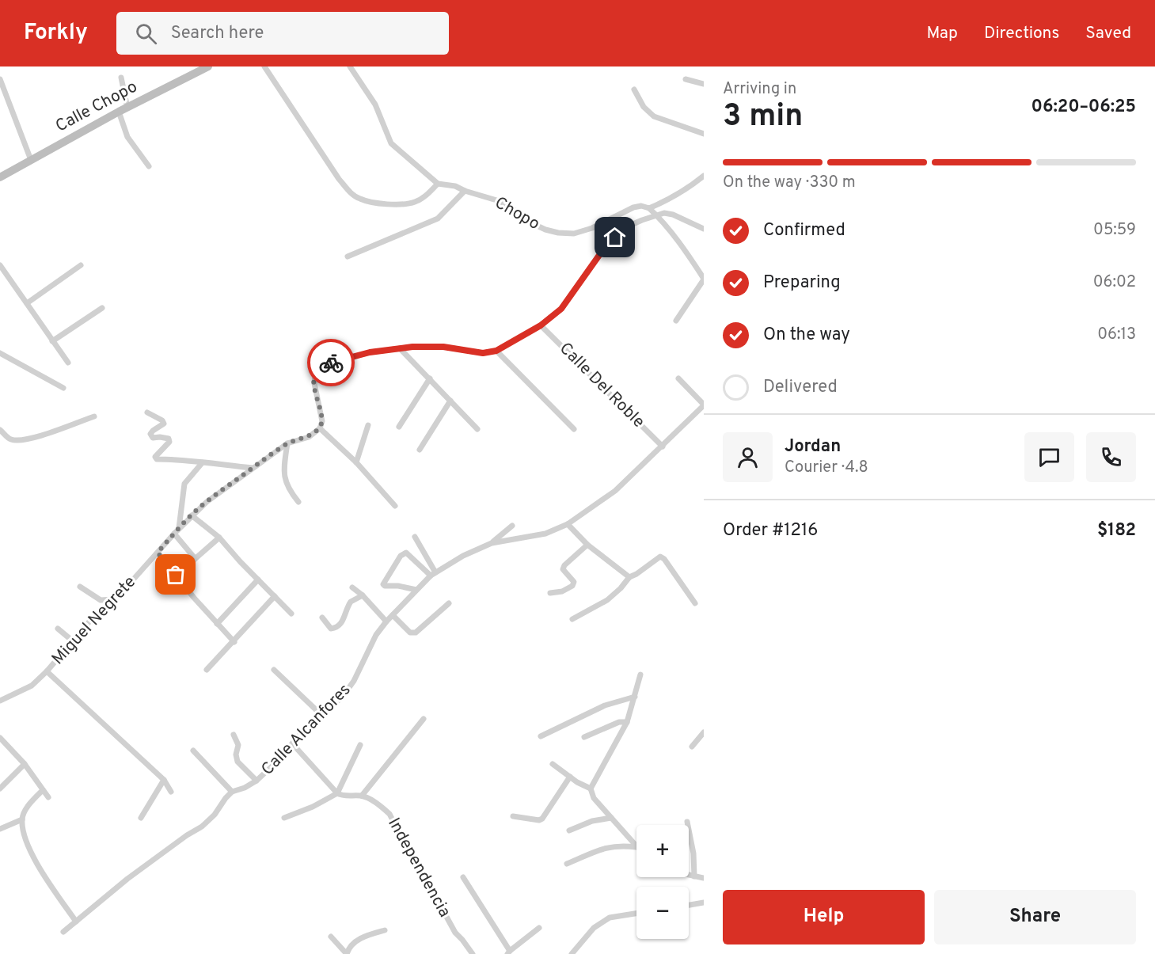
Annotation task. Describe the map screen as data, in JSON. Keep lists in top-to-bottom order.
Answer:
{
  "streets": {
    "street": [
      "Calle Chopo",
      "Chopo",
      "Calle Del Roble",
      "Miguel Negrete",
      "Calle Alcanfores",
      "Independencia"
    ]
  },
  "crossings": [
    ["Calle Del Roble", "Calle Alcanfores"]
  ],
  "page": {
    "header": "Forkly",
    "search": "Search here",
    "nav": ["Map", "Directions", "Saved"],
    "heading": ["3 min", "Arriving in", "06:20–06:25"],
    "panel": [
      "Jordan",
      "Courier · 4.8",
      "Order #1216",
      "$182"
    ],
    "bar": "On the way · 330 m",
    "list": [
      ["Confirmed", "05:59"],
      ["Preparing", "06:02"],
      ["On the way", "06:13"],
      "Delivered"
    ],
    "map_buttons": ["+", "−"],
    "buttons": ["Help", "Share"]
  }
}
